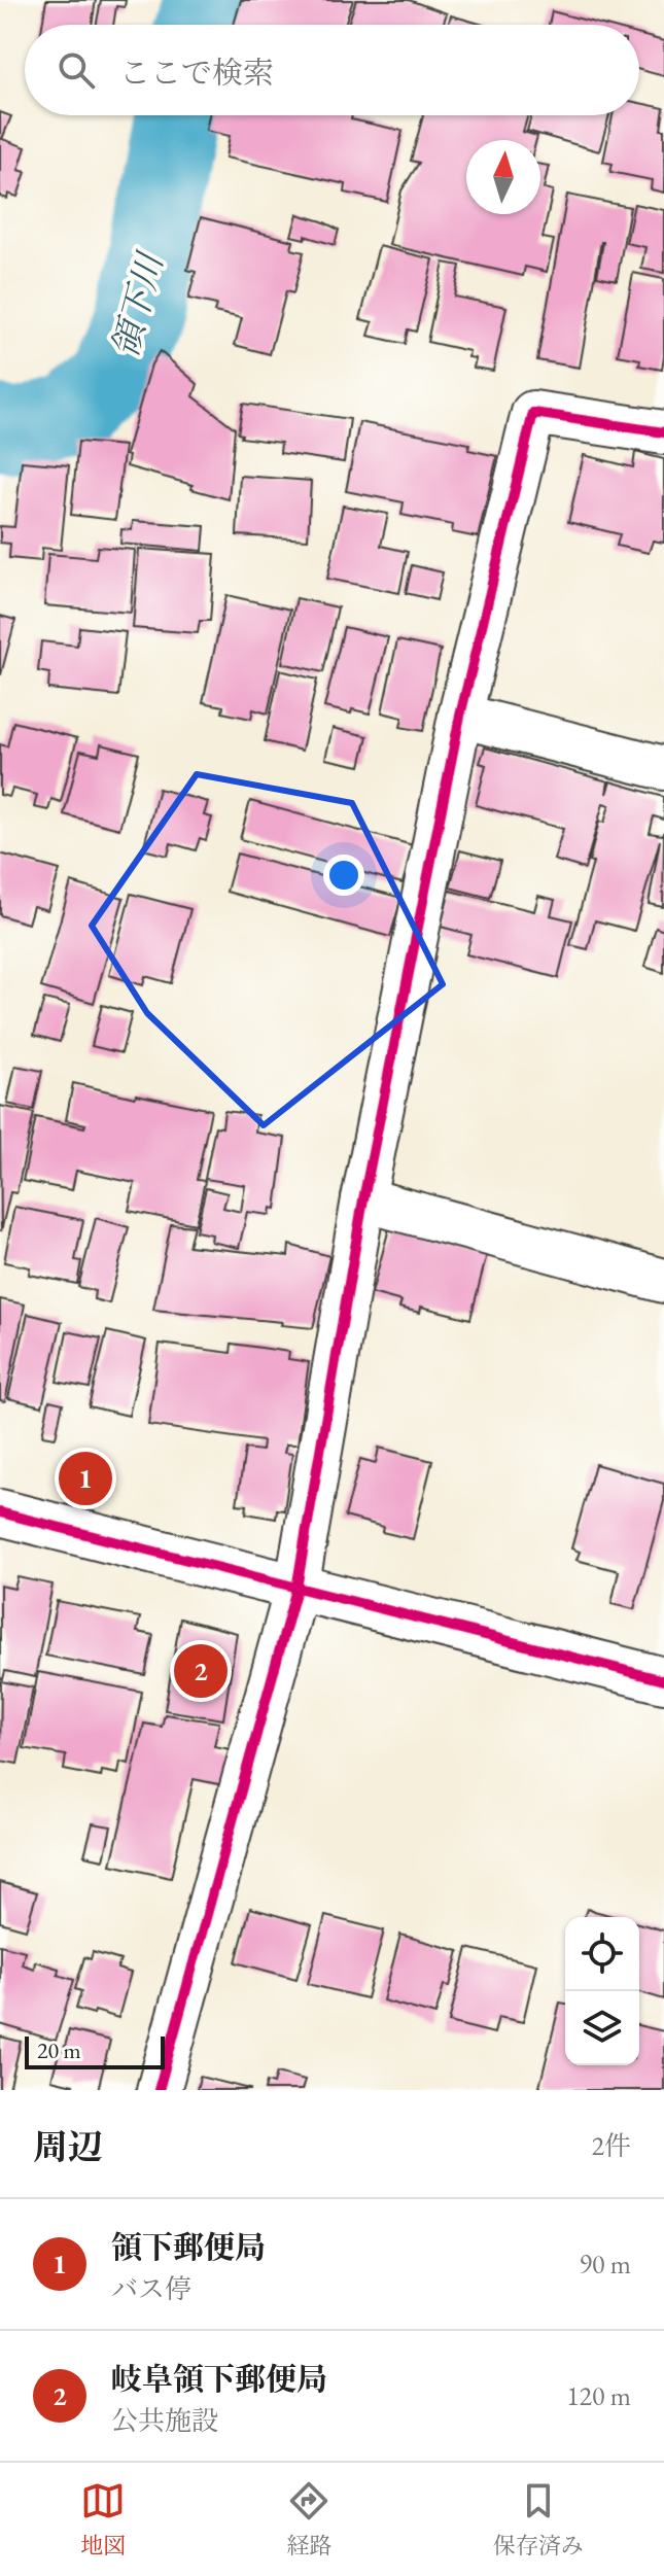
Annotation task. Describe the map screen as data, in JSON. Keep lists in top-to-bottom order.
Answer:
{
  "water": ["領下川"],
  "scale_bar": "20 m",
  "north": "top",
  "page": {
    "search": "ここで検索",
    "pins": ["1", "2"],
    "scale": "20 m",
    "heading": ["周辺", "2件"],
    "list": [
      {
        "mark": "1",
        "name": "領下郵便局",
        "note": "バス停",
        "value": "90 m"
      },
      {
        "mark": "2",
        "name": "岐阜領下郵便局",
        "note": "公共施設",
        "value": "120 m"
      }
    ],
    "nav": ["地図", "経路", "保存済み"]
  }
}
